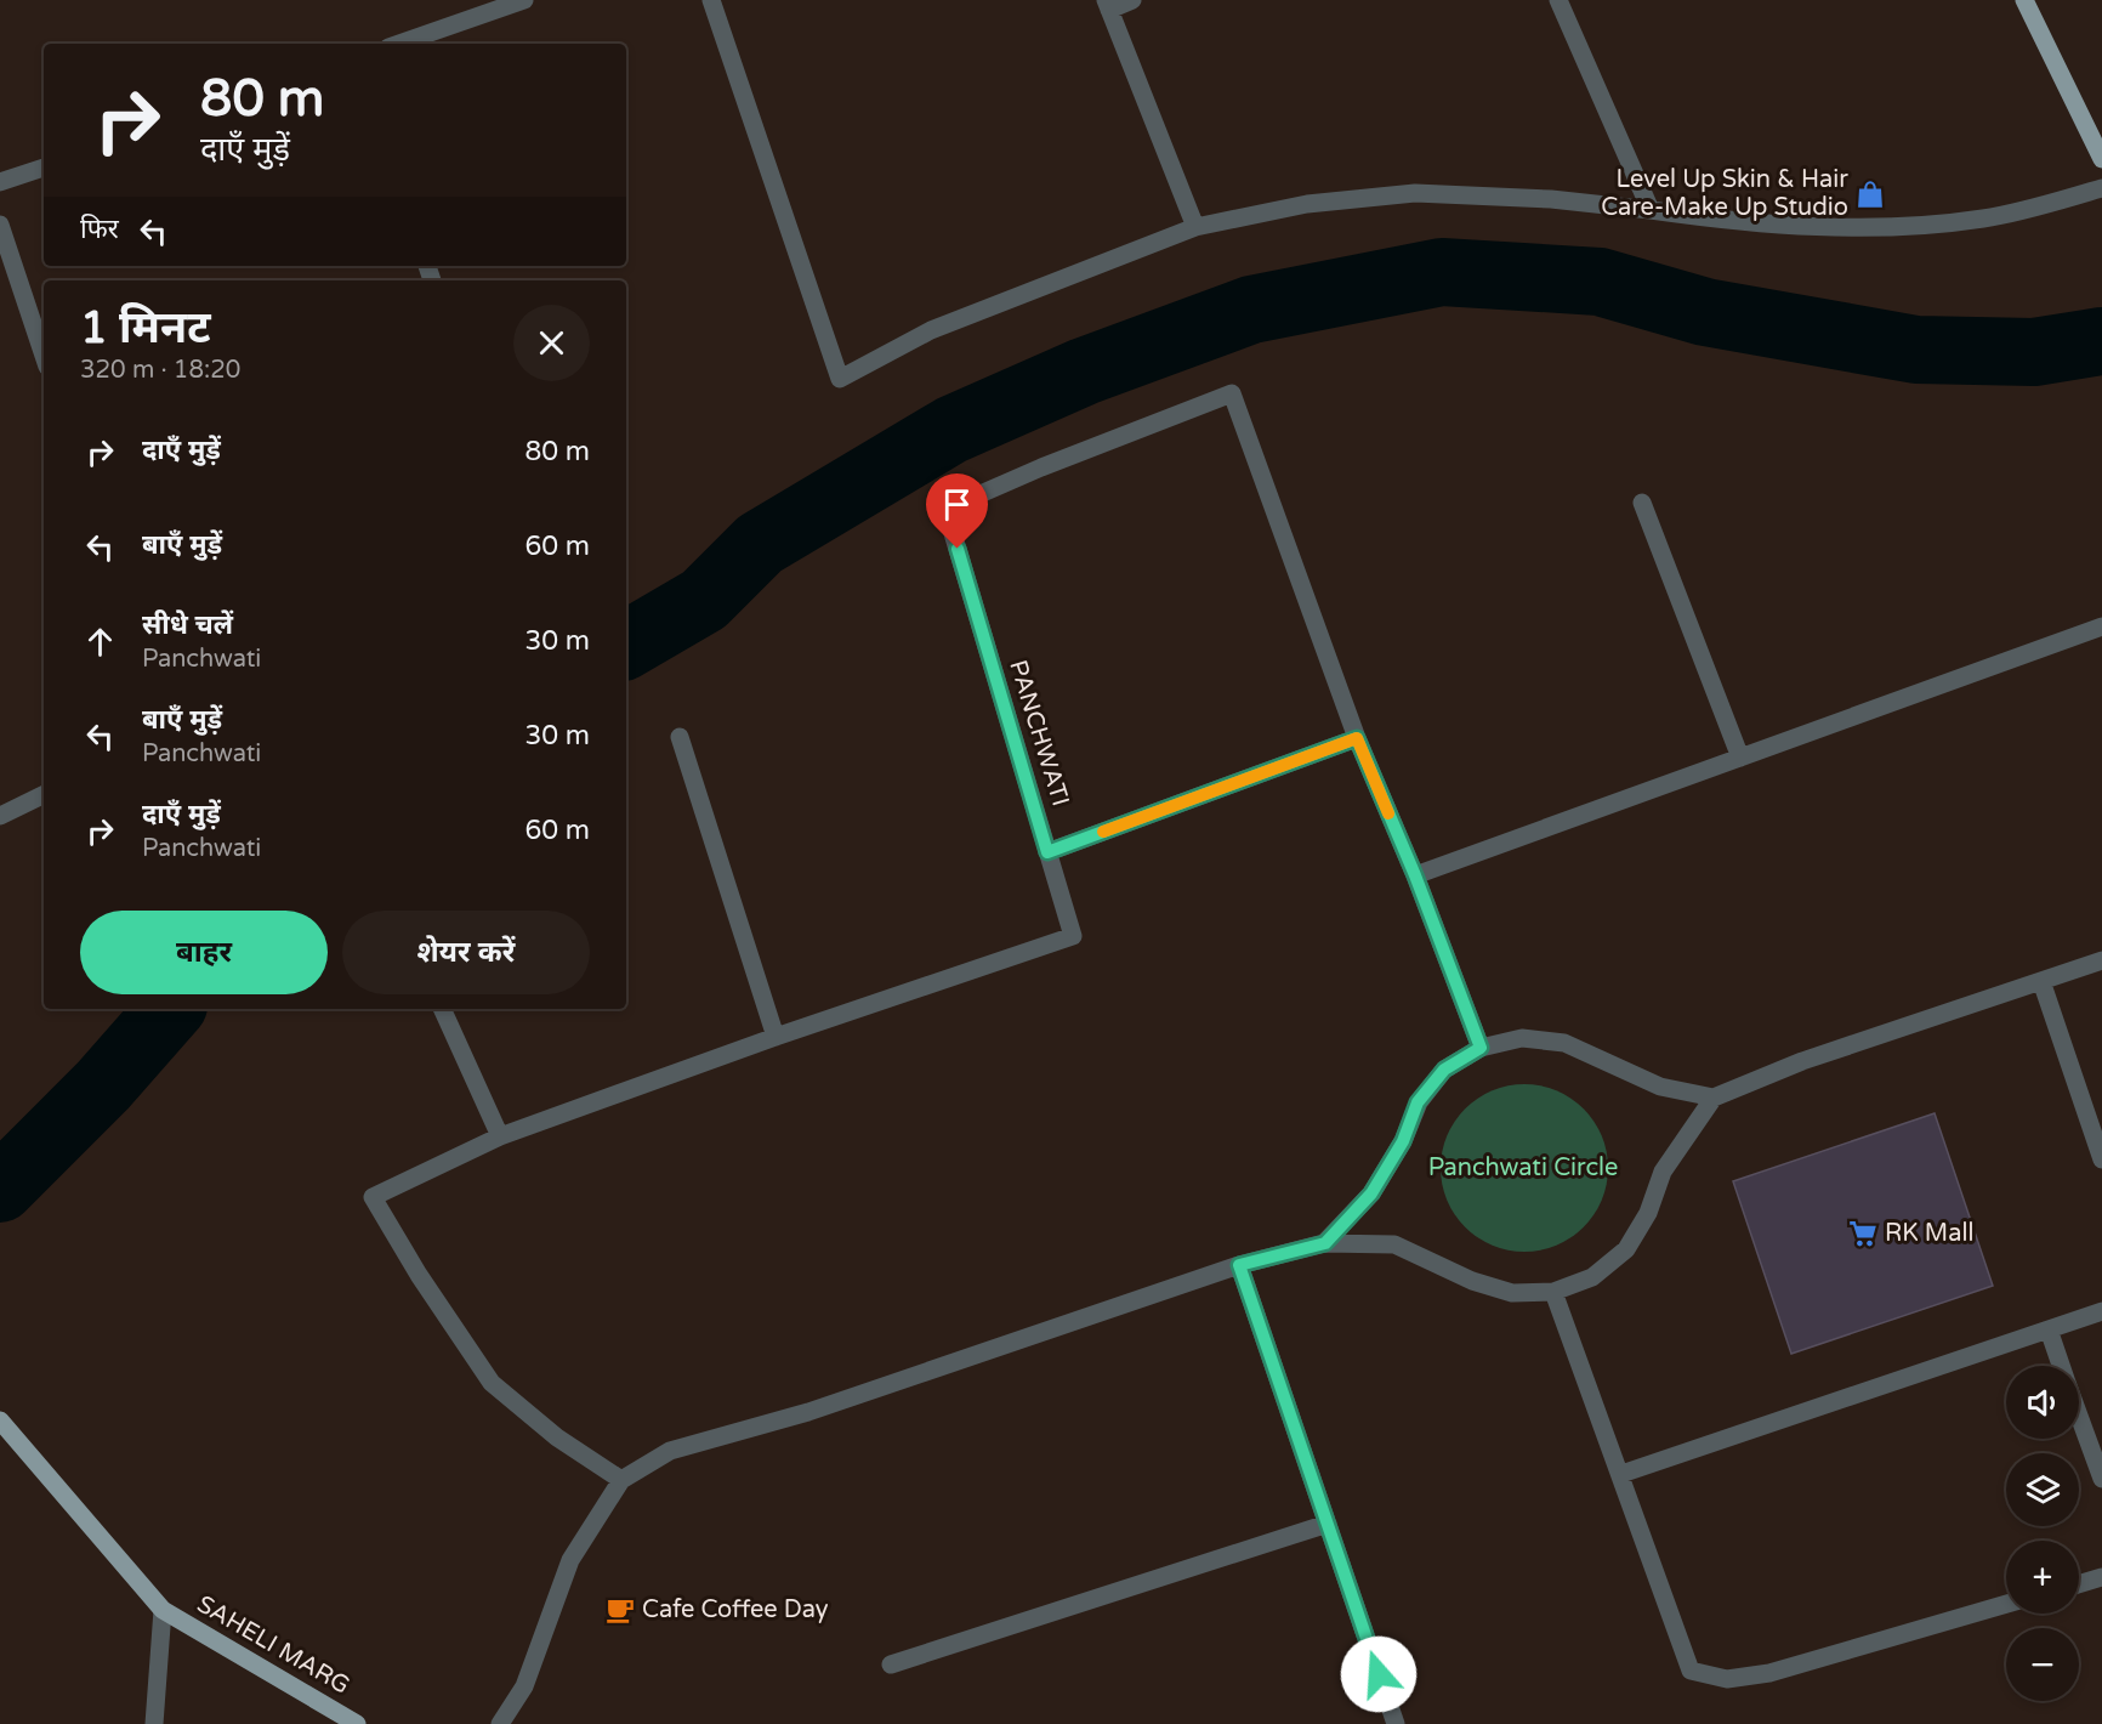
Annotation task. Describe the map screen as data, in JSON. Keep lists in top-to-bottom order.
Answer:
{
  "streets": {
    "main road": ["SAHELI MARG"],
    "street": ["PANCHWATI"]
  },
  "parks": ["Panchwati Circle"],
  "places": {
    "shop": ["Level Up Skin & Hair Care-Make Up Studio"],
    "supermarket": ["RK Mall"],
    "cafe": ["Cafe Coffee Day"]
  },
  "page": {
    "turn": ["80 m", "दाएँ मुड़ें"],
    "then": "फिर",
    "heading": ["1 मिनट", "320 m · 18:20"],
    "list": [
      {
        "name": "दाएँ मुड़ें",
        "value": "80 m"
      },
      {
        "name": "बाएँ मुड़ें",
        "value": "60 m"
      },
      {
        "name": "सीधे चलें",
        "note": "Panchwati",
        "value": "30 m"
      },
      {
        "name": "बाएँ मुड़ें",
        "note": "Panchwati",
        "value": "30 m"
      },
      {
        "name": "दाएँ मुड़ें",
        "note": "Panchwati",
        "value": "60 m"
      }
    ],
    "buttons": ["बाहर", "शेयर करें"],
    "map_buttons": ["+", "−"]
  }
}
